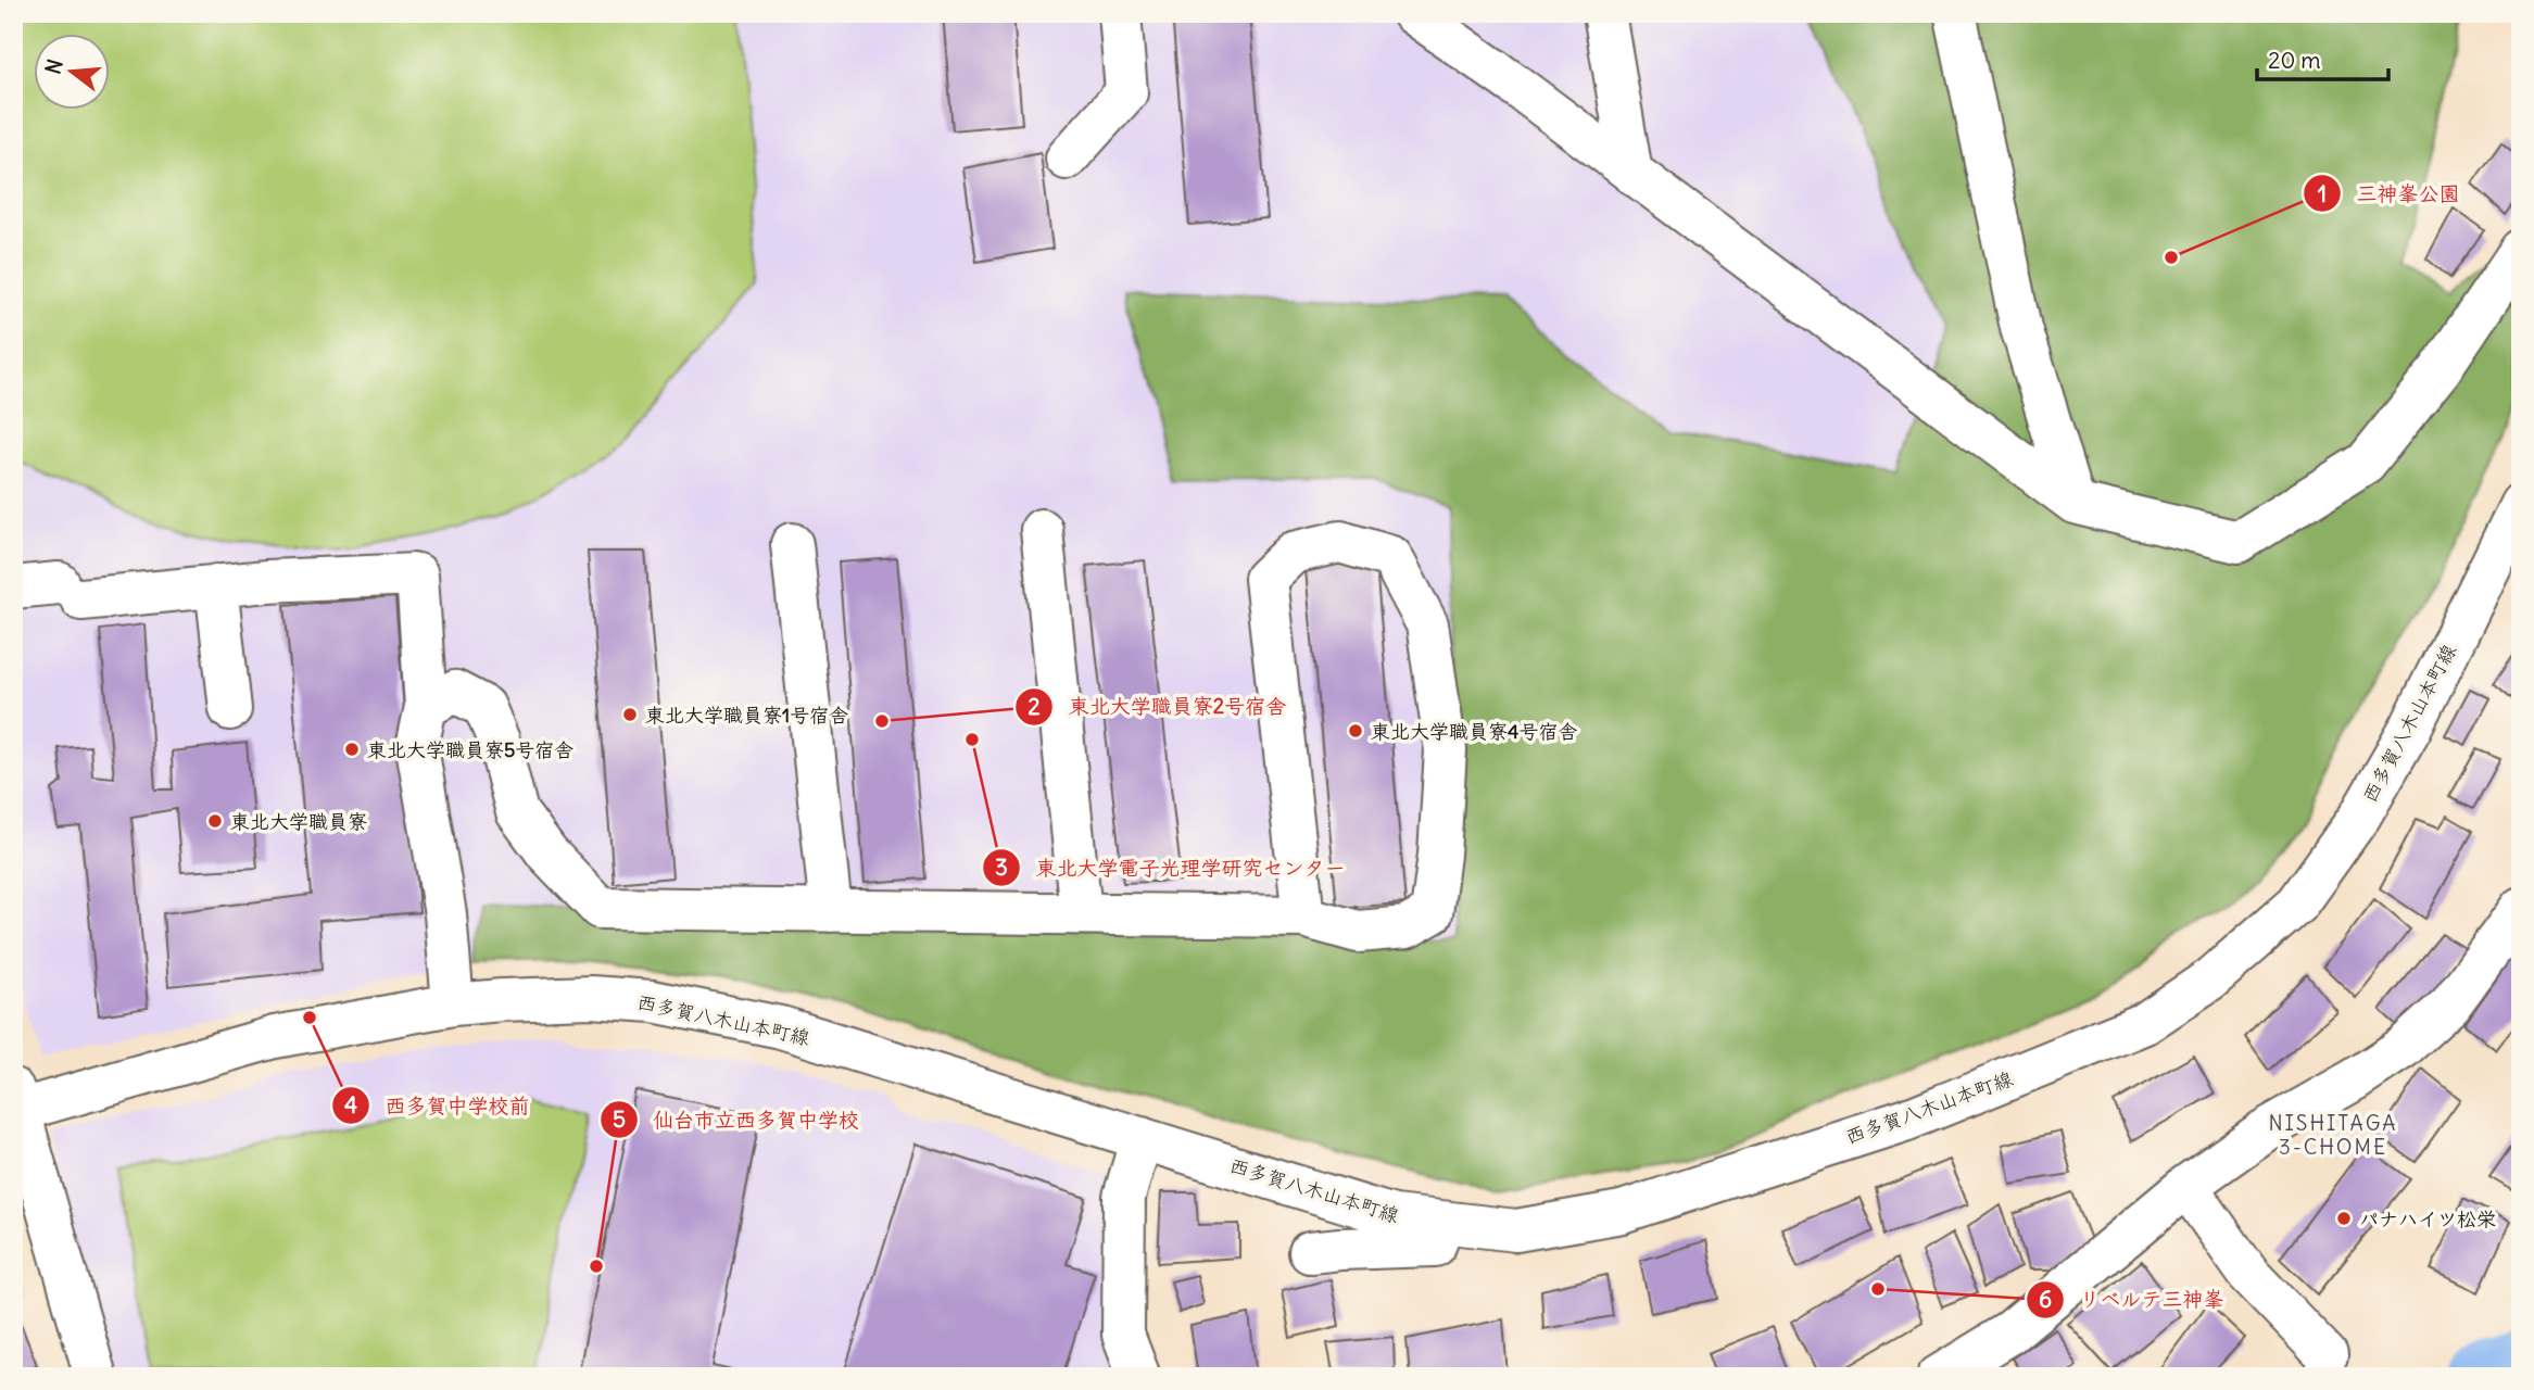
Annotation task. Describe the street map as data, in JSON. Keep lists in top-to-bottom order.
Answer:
{
  "streets": {
    "street": ["西多賀八木山本町線"]
  },
  "districts": ["NISHITAGA 3-CHOME"],
  "places": [
    "三神峯公園",
    "東北大学職員寮1号宿舎",
    "東北大学職員寮2号宿舎",
    "東北大学職員寮4号宿舎",
    "東北大学電子光理学研究センター",
    "東北大学職員寮5号宿舎",
    "東北大学職員寮",
    "西多賀中学校前",
    "パナハイツ松栄",
    "仙台市立西多賀中学校",
    "リベルテ三神峯"
  ],
  "scale_bar": "20 m",
  "north": "left"
}
